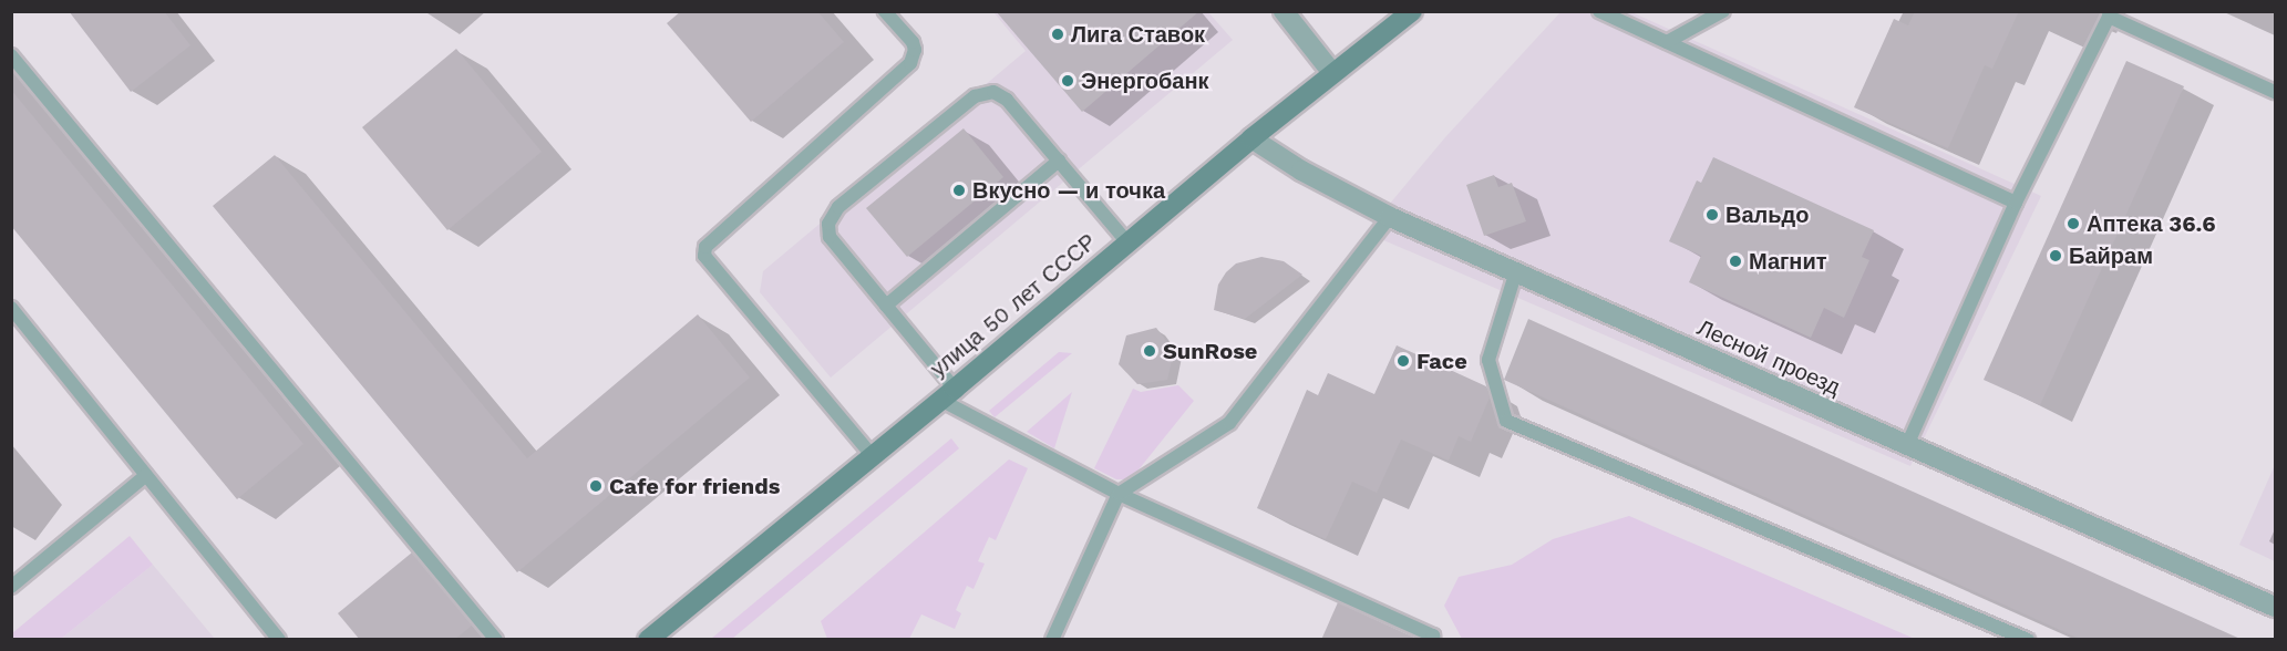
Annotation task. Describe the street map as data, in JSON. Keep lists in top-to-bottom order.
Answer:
{
  "streets": {
    "main road": ["улица 50 лет СССР"],
    "street": ["Лесной проезд"]
  },
  "crossings": [
    ["улица 50 лет СССР", "Лесной проезд"]
  ],
  "places": [
    "Лига Ставок",
    "Энергобанк",
    "Вкусно — и точка",
    "Вальдо",
    "Аптека 36.6",
    "Байрам",
    "Магнит",
    "SunRose",
    "Face",
    "Cafe for friends"
  ]
}
